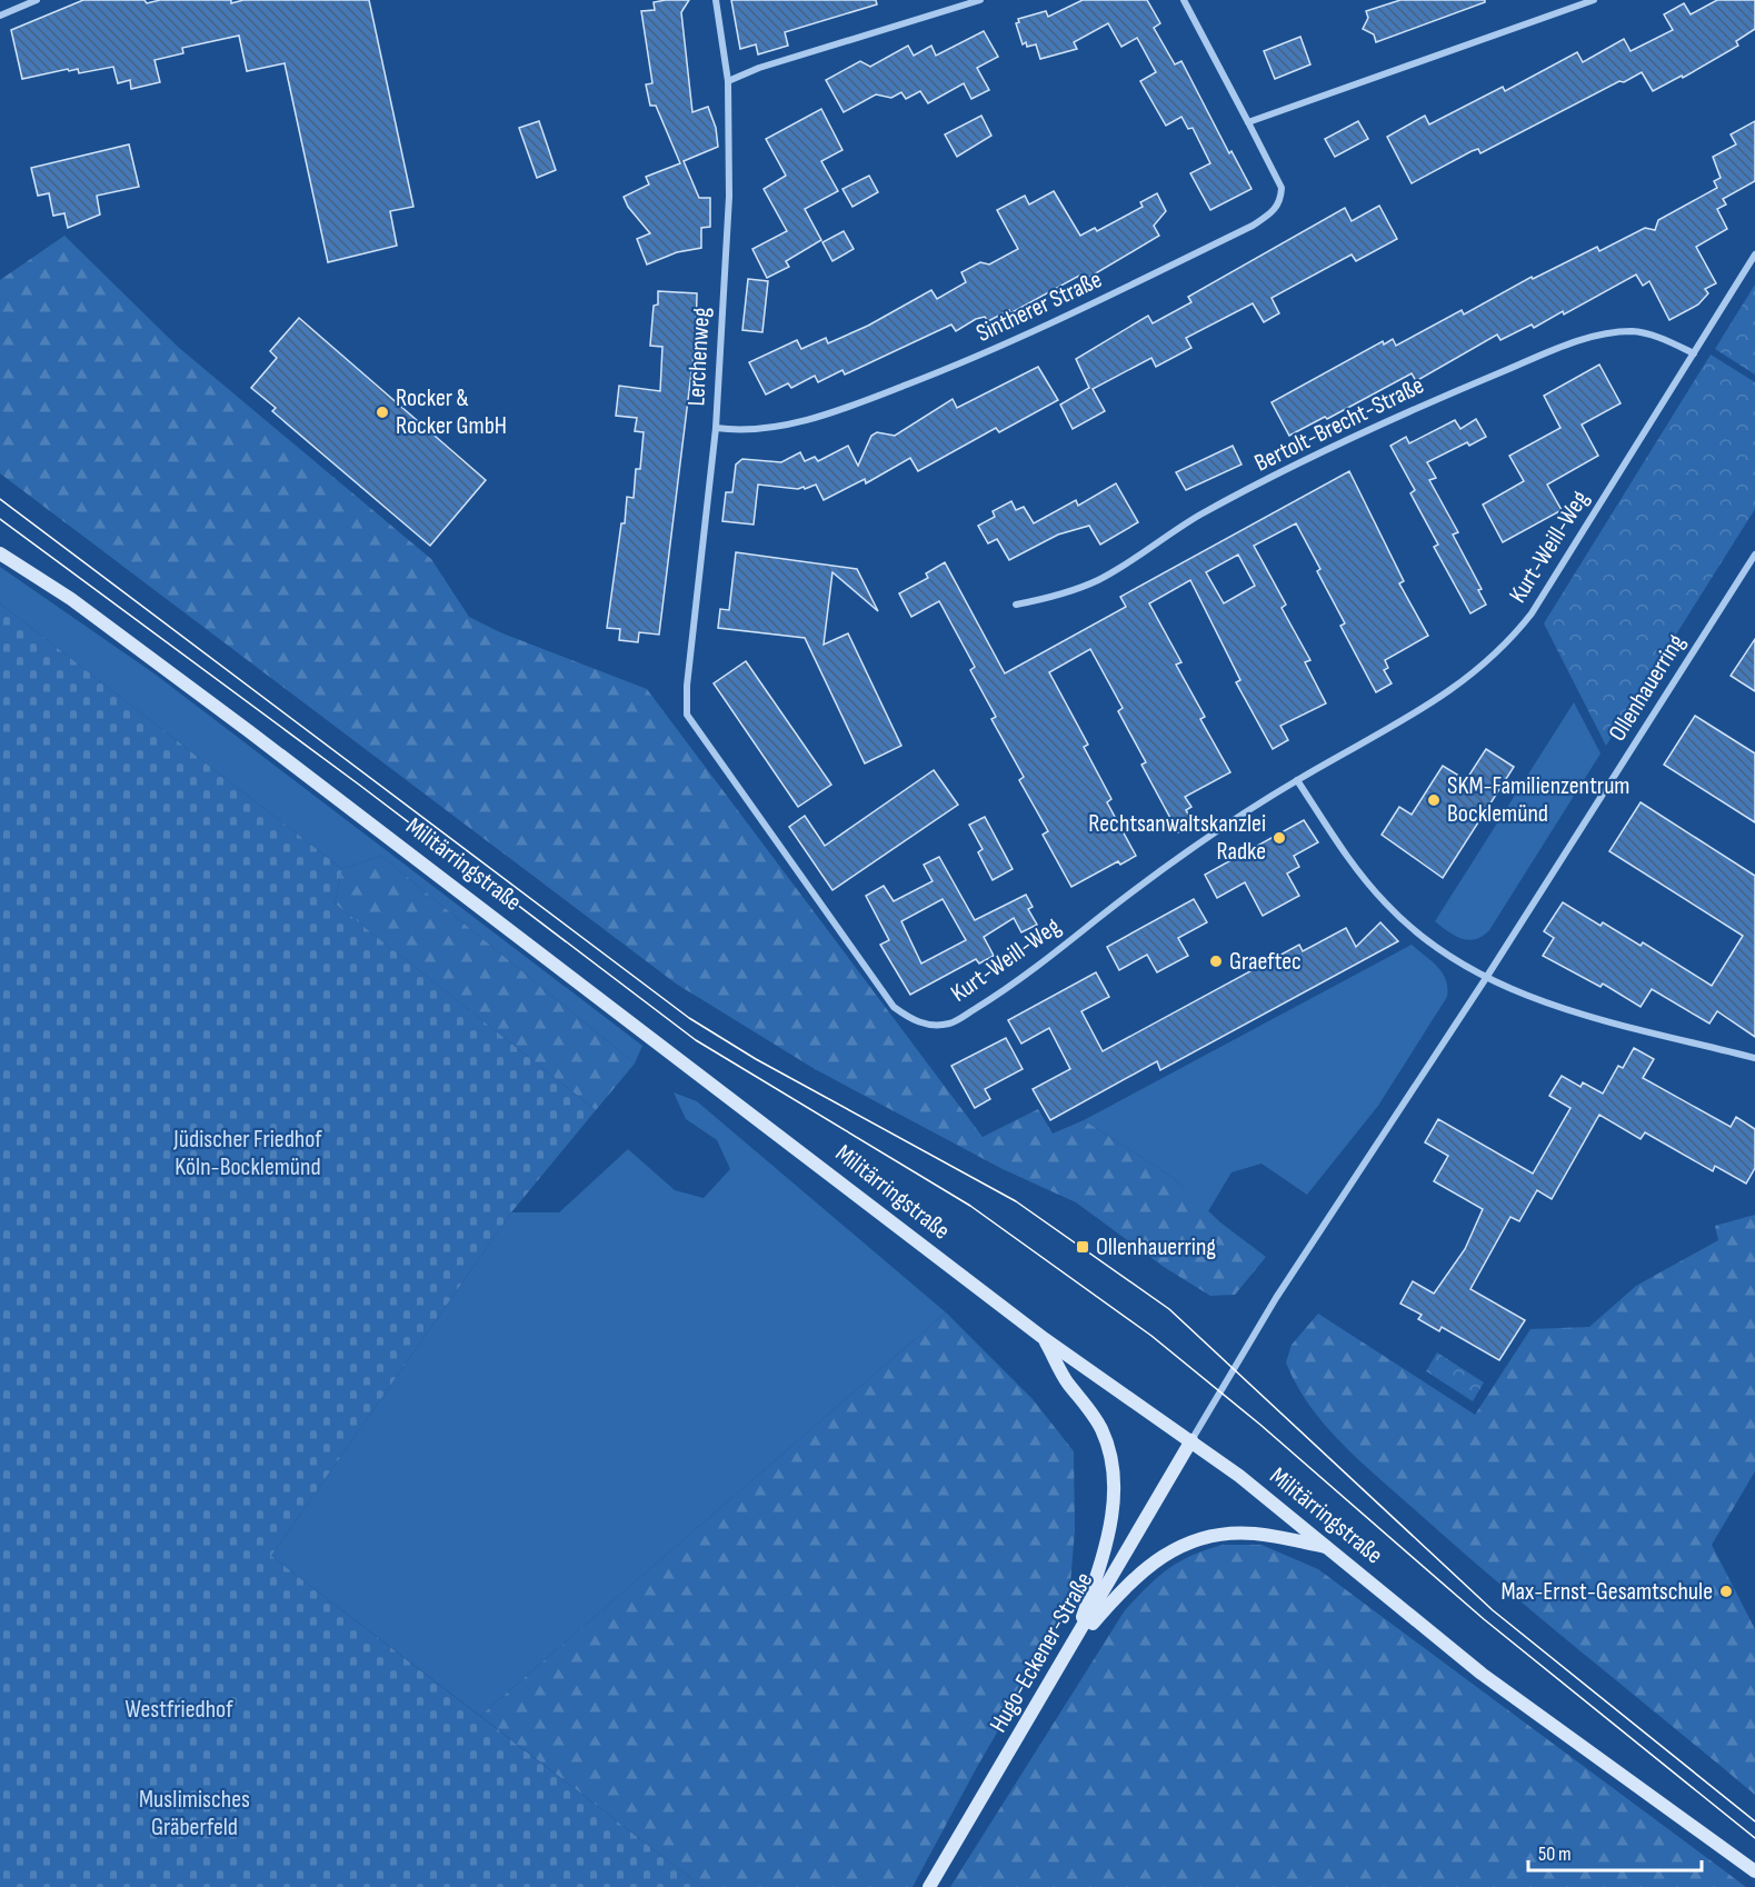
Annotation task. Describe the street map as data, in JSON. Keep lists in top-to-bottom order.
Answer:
{
  "streets": {
    "main road": ["Militärringstraße", "Hugo-Eckener-Straße"],
    "street": [
      "Sintherer Straße",
      "Lerchenweg",
      "Bertolt-Brecht-Straße",
      "Kurt-Weill-Weg",
      "Ollenhauerring"
    ]
  },
  "crossings": [
    ["Sintherer Straße", "Lerchenweg"],
    ["Lerchenweg", "Kurt-Weill-Weg"],
    ["Bertolt-Brecht-Straße", "Kurt-Weill-Weg"],
    ["Ollenhauerring", "Militärringstraße"],
    ["Ollenhauerring", "Hugo-Eckener-Straße"],
    ["Militärringstraße", "Hugo-Eckener-Straße"]
  ],
  "parks": ["Jüdischer Friedhof Köln-Bocklemünd", "Westfriedhof", "Muslimisches Gräberfeld"],
  "places": {
    "other": [
      "Rocker & Rocker GmbH",
      "SKM-Familienzentrum Bocklemünd",
      "Rechtsanwaltskanzlei Radke",
      "Graeftec",
      "Max-Ernst-Gesamtschule"
    ],
    "transit": ["Ollenhauerring"]
  },
  "scale_bar": "50 m"
}
